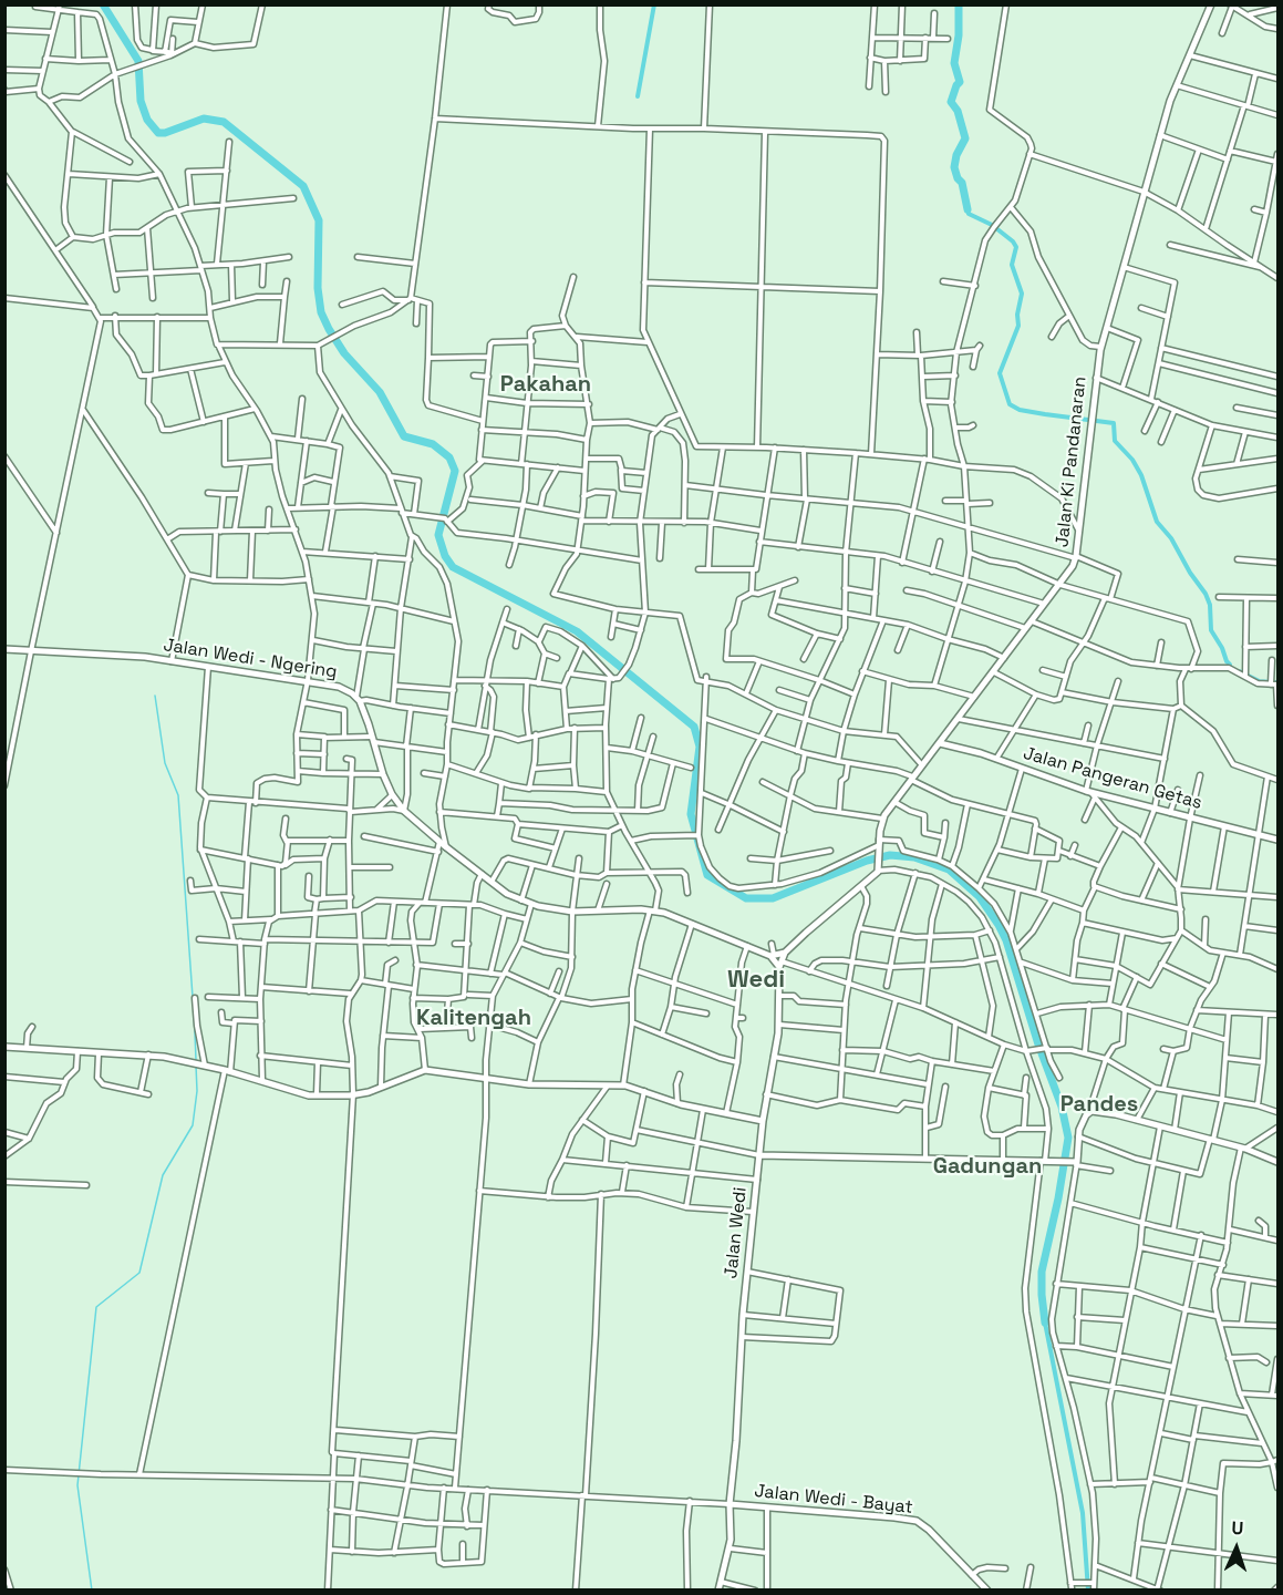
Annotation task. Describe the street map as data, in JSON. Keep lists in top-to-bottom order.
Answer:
{
  "streets": {
    "main road": [
      "Jalan Ki Pandanaran",
      "Jalan Wedi - Ngering",
      "Jalan Pangeran Getas",
      "Jalan Wedi",
      "Jalan Wedi - Bayat"
    ]
  },
  "crossings": [
    ["Jalan Ki Pandanaran", "Jalan Pangeran Getas"],
    ["Jalan Wedi", "Jalan Wedi - Bayat"]
  ],
  "districts": [
    "Pakahan",
    "Wedi",
    "Kalitengah",
    "Pandes",
    "Gadungan"
  ],
  "north": "top"
}
